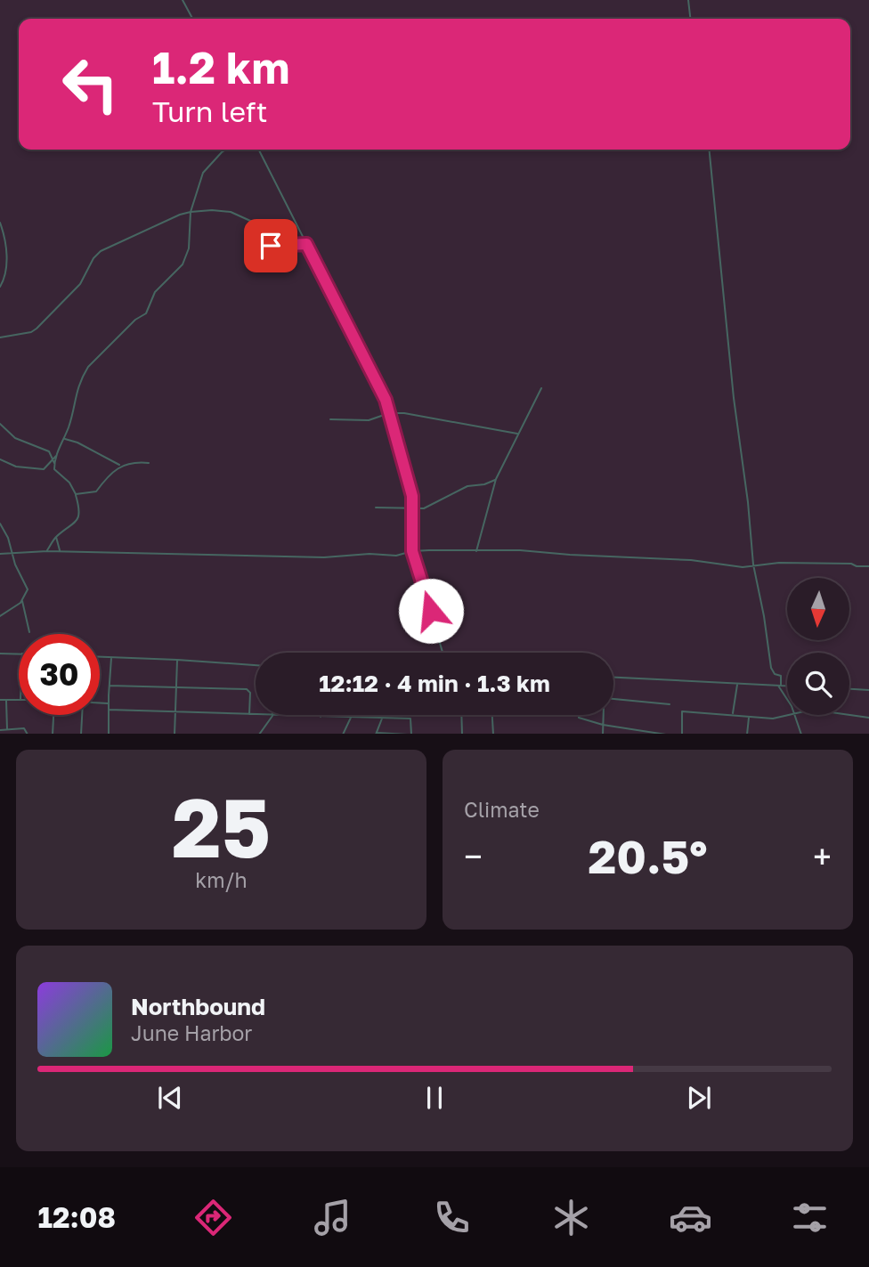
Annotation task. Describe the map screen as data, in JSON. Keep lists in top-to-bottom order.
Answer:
{
  "north": "bottom",
  "page": {
    "turn": ["1.2 km", "Turn left"],
    "limit": "30",
    "trip": "12:12 · 4 min · 1.3 km",
    "tile": [
      ["25", "km/h"],
      "Climate"
    ],
    "heat": ["−", "20.5°", "+"],
    "song": ["Northbound", "June Harbor"],
    "tabs": "12:08"
  }
}
